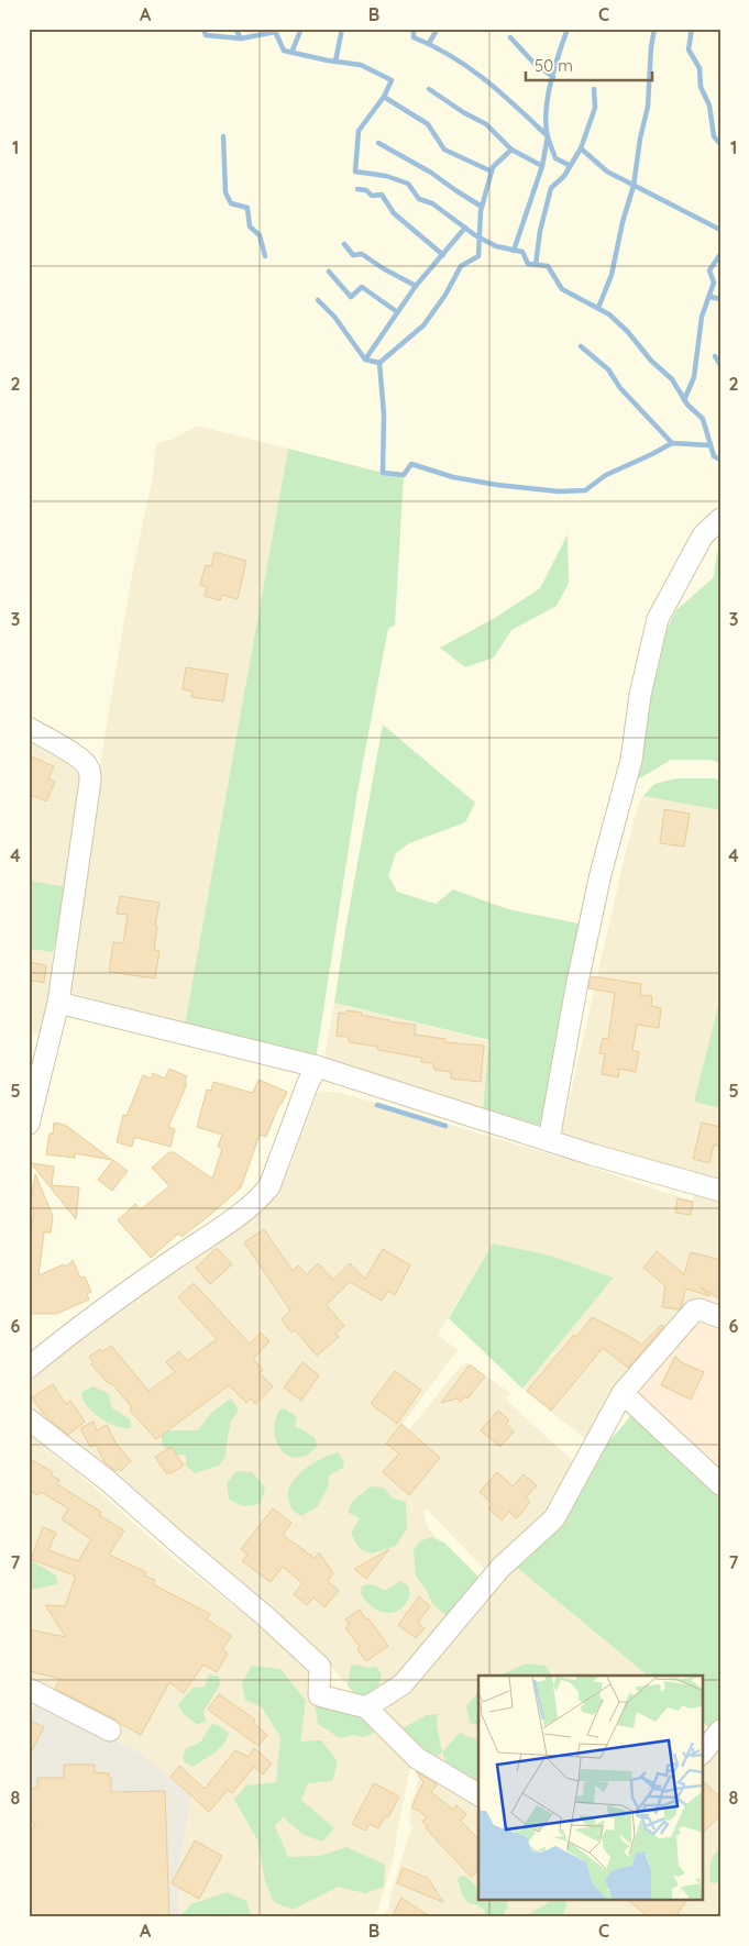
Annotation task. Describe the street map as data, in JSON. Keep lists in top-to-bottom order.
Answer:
{
  "scale_bar": "50 m",
  "grid": {
    "columns": ["A", "B", "C"],
    "rows": [
      "1",
      "2",
      "3",
      "4",
      "5",
      "6",
      "7",
      "8"
    ]
  }
}
